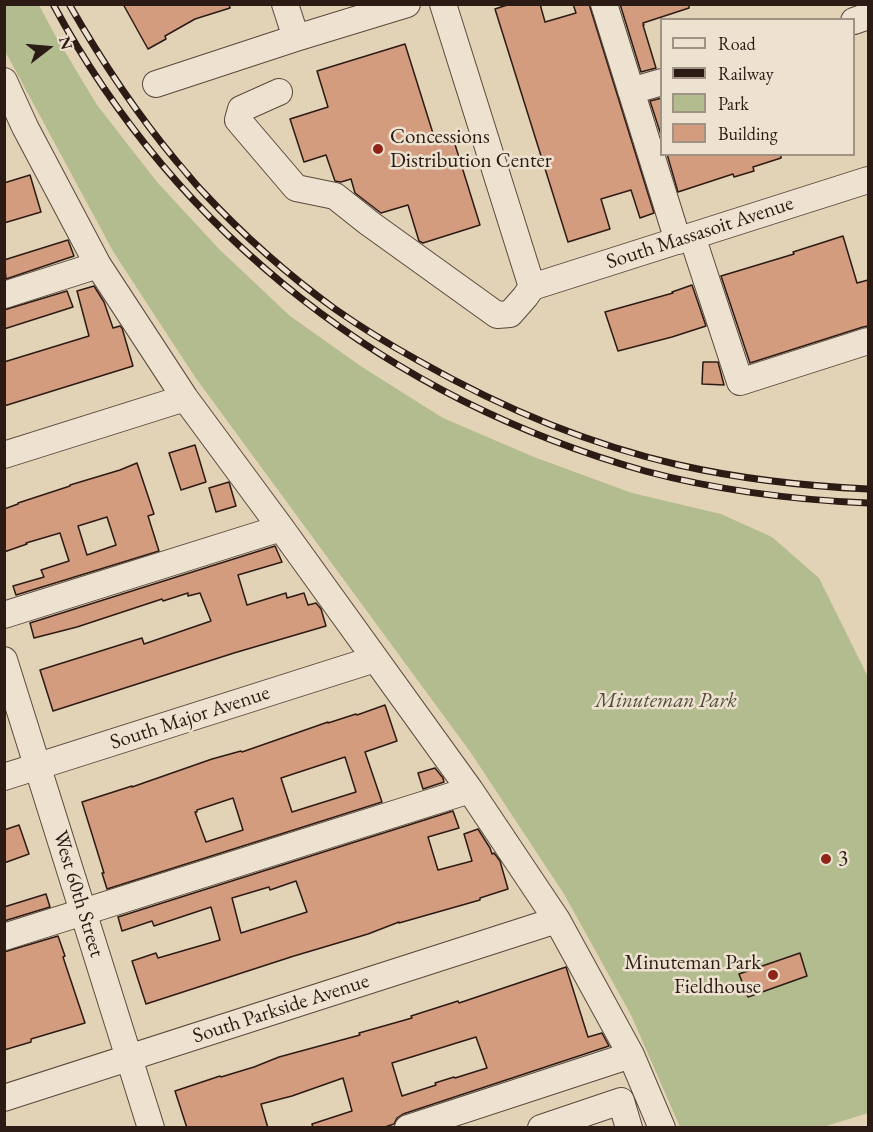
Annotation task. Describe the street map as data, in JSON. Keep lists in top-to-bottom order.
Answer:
{
  "streets": {
    "street": [
      "South Massasoit Avenue",
      "South Major Avenue",
      "West 60th Street",
      "South Parkside Avenue"
    ]
  },
  "crossings": [
    ["South Major Avenue", "West 60th Street"],
    ["West 60th Street", "South Parkside Avenue"]
  ],
  "parks": ["Minuteman Park"],
  "places": ["Concessions Distribution Center", "3", "Minuteman Park Fieldhouse"],
  "legend": [
    "Road",
    "Railway",
    "Park",
    "Building"
  ],
  "north": "right"
}
